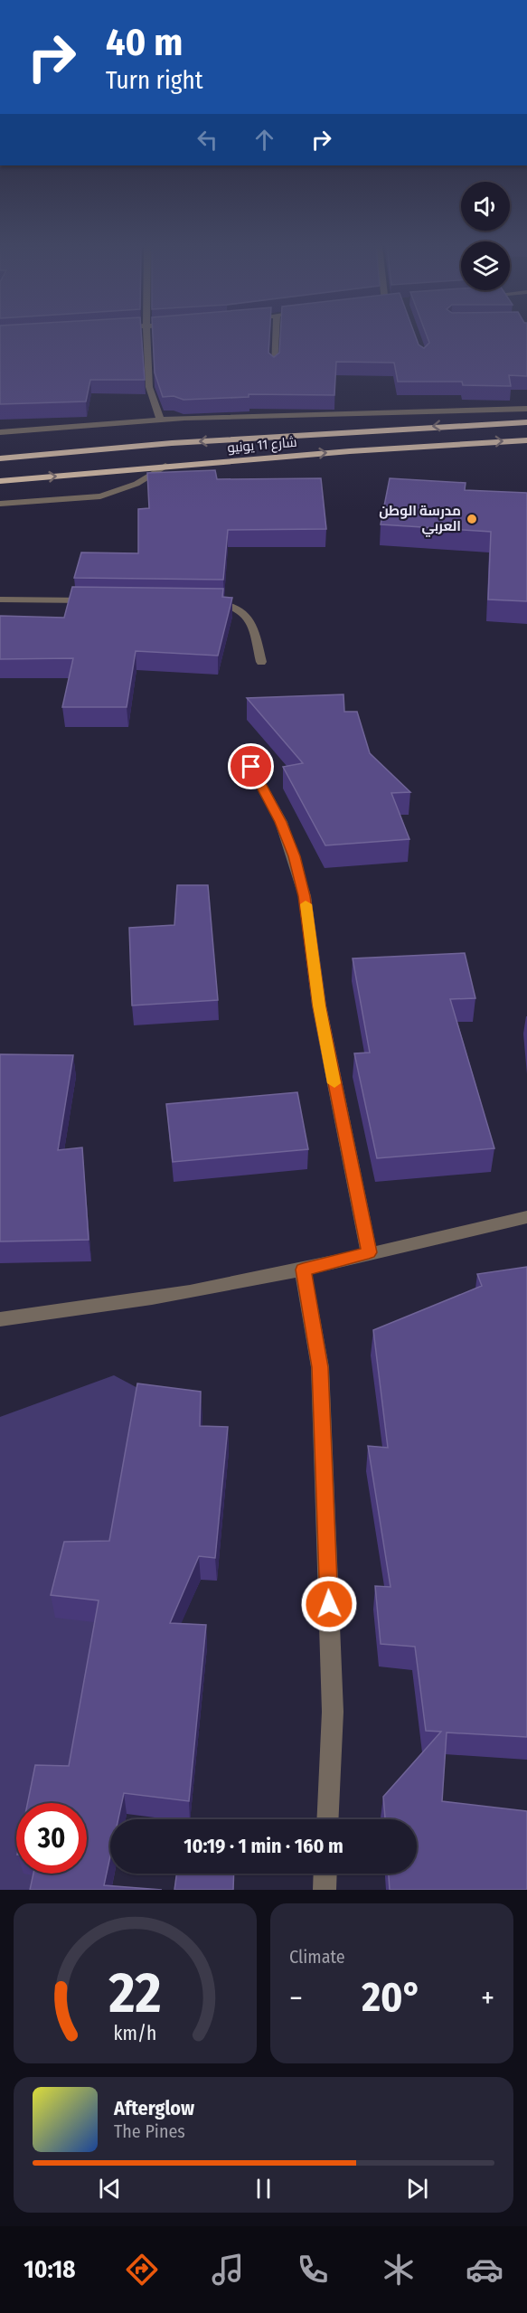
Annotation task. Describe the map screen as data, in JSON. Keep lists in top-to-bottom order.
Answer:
{
  "streets": {
    "highway": ["شارع 11 يونيو"]
  },
  "places": ["مدرسة الوطن العربي"],
  "page": {
    "turn": ["40 m", "Turn right"],
    "limit": "30",
    "trip": "10:19 · 1 min · 160 m",
    "tile": "Climate",
    "heat": ["−", "20°", "+"],
    "song": ["Afterglow", "The Pines"],
    "tabs": "10:18",
    "gauge": ["22", "km/h"]
  }
}
